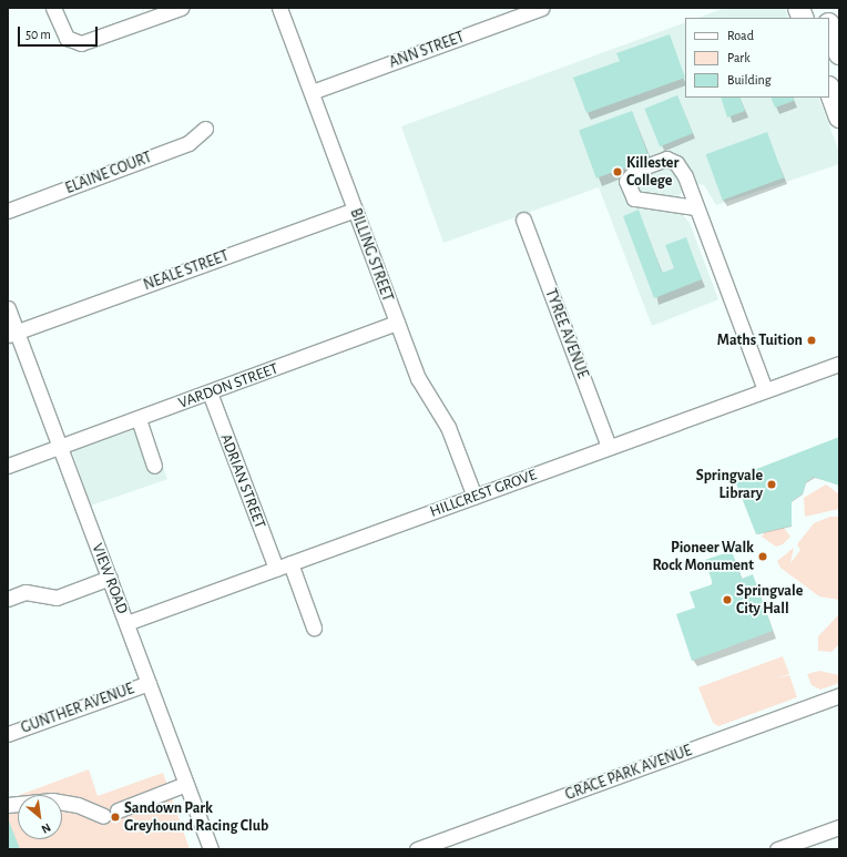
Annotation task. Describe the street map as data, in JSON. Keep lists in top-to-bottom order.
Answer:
{
  "streets": {
    "street": [
      "ANN STREET",
      "ELAINE COURT",
      "BILLING STREET",
      "NEALE STREET",
      "TYREE AVENUE",
      "VARDON STREET",
      "ADRIAN STREET",
      "HILLCREST GROVE",
      "VIEW ROAD",
      "GUNTHER AVENUE",
      "GRACE PARK AVENUE"
    ]
  },
  "crossings": [
    ["ANN STREET", "BILLING STREET"],
    ["BILLING STREET", "NEALE STREET"],
    ["BILLING STREET", "VARDON STREET"],
    ["BILLING STREET", "HILLCREST GROVE"],
    ["NEALE STREET", "VIEW ROAD"],
    ["TYREE AVENUE", "HILLCREST GROVE"],
    ["VARDON STREET", "ADRIAN STREET"],
    ["VARDON STREET", "VIEW ROAD"],
    ["ADRIAN STREET", "HILLCREST GROVE"],
    ["HILLCREST GROVE", "VIEW ROAD"],
    ["VIEW ROAD", "GUNTHER AVENUE"]
  ],
  "places": [
    "Killester College",
    "Maths Tuition",
    "Springvale Library",
    "Pioneer Walk Rock Monument",
    "Springvale City Hall",
    "Sandown Park Greyhound Racing Club"
  ],
  "legend": ["Road", "Park", "Building"],
  "scale_bar": "50 m",
  "north": "bottom right"
}
